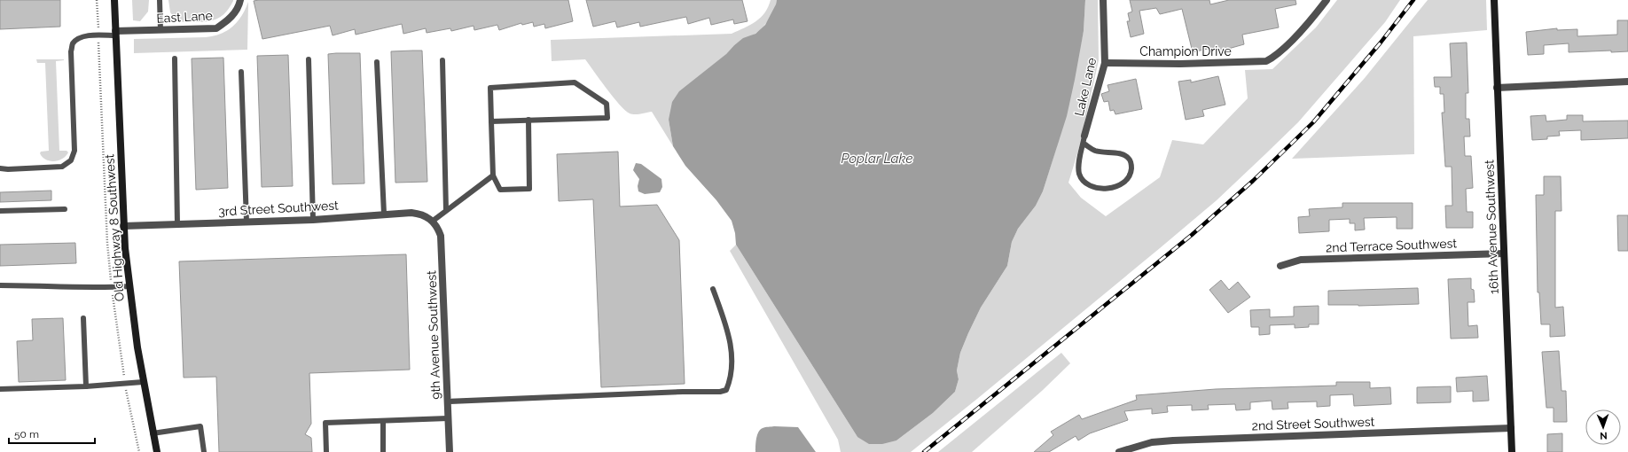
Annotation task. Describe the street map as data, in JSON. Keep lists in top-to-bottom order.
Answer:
{
  "streets": {
    "street": [
      "East Lane",
      "Champion Drive",
      "Lake Lane",
      "3rd Street Southwest",
      "16th Avenue Southwest",
      "Old Highway 8 Southwest",
      "2nd Terrace Southwest",
      "9th Avenue Southwest",
      "2nd Street Southwest"
    ]
  },
  "crossings": [
    ["East Lane", "Old Highway 8 Southwest"],
    ["Champion Drive", "Lake Lane"],
    ["3rd Street Southwest", "Old Highway 8 Southwest"],
    ["3rd Street Southwest", "9th Avenue Southwest"],
    ["16th Avenue Southwest", "2nd Terrace Southwest"],
    ["16th Avenue Southwest", "2nd Street Southwest"]
  ],
  "water": ["Poplar Lake"],
  "scale_bar": "50 m",
  "north": "bottom"
}
